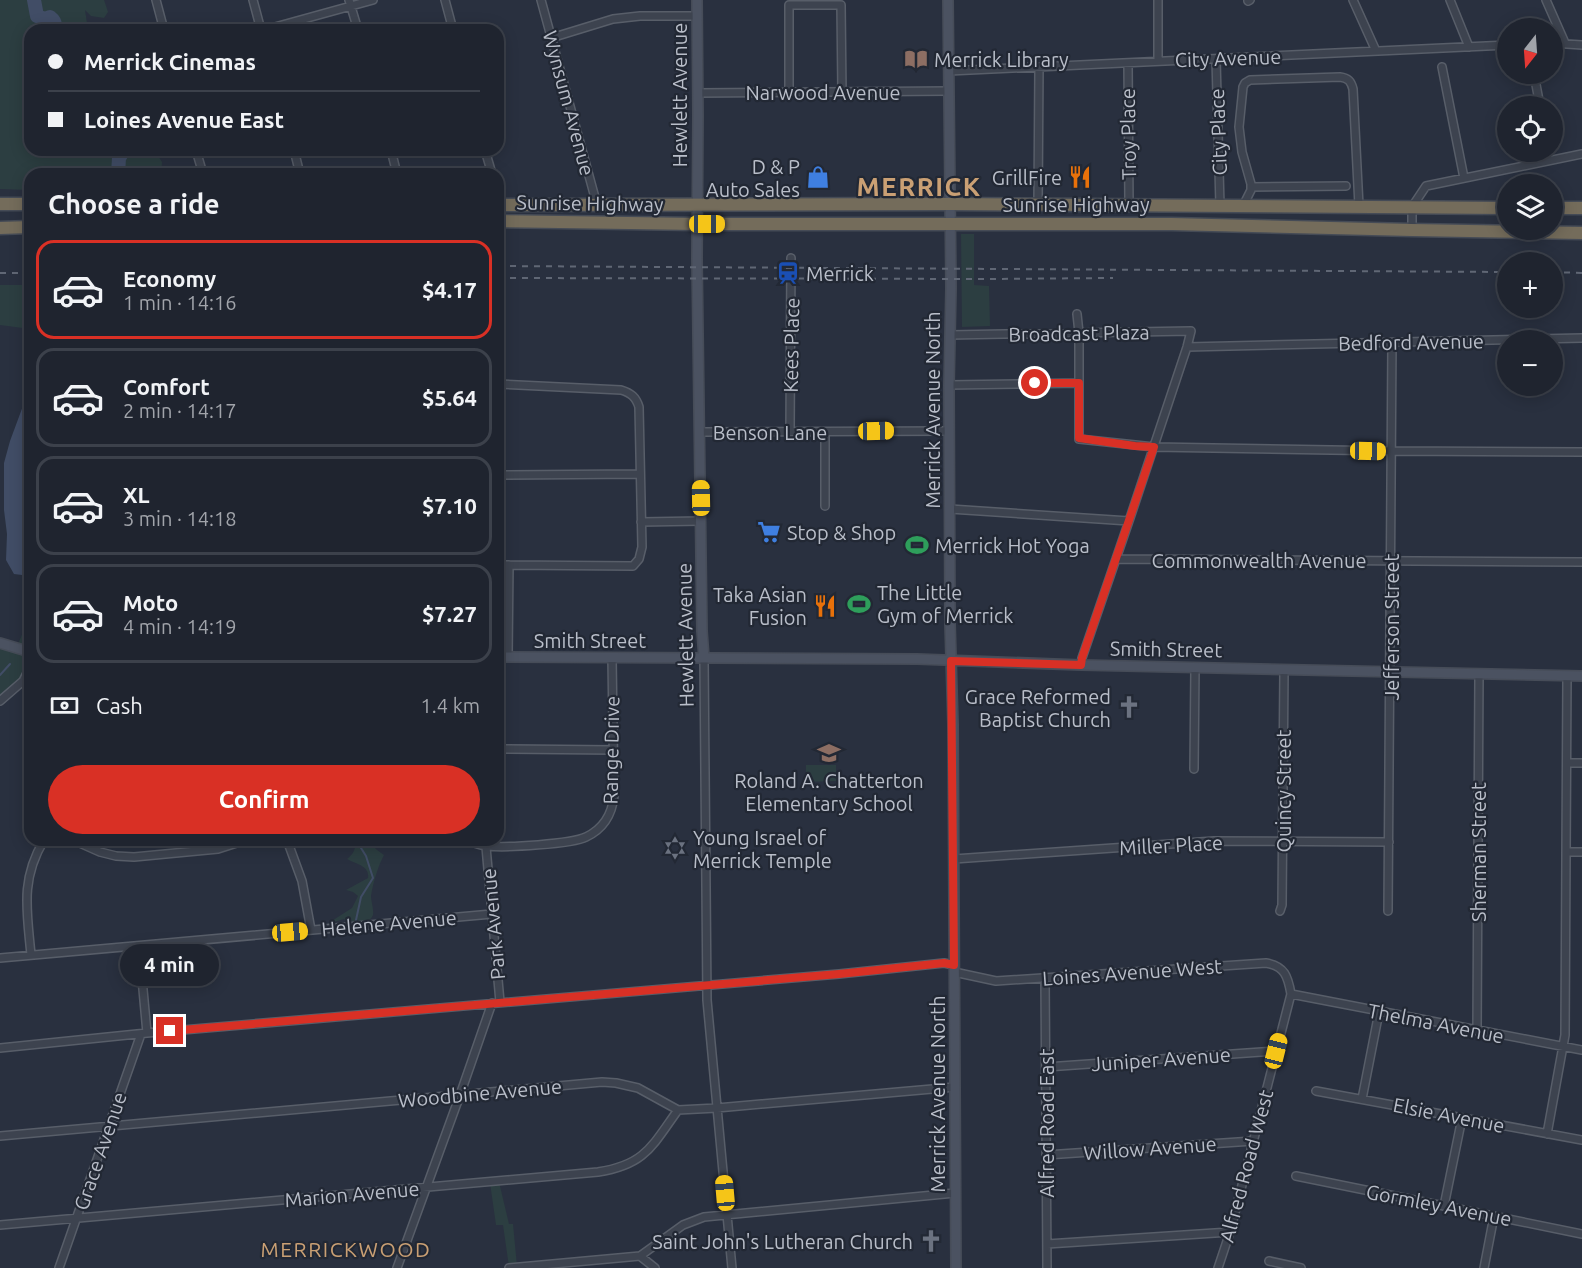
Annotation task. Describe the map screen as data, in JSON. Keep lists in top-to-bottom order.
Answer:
{
  "streets": {
    "highway": ["Sunrise Highway"],
    "street": [
      "City Avenue",
      "Narwood Avenue",
      "Hewlett Avenue",
      "Wynsum Avenue",
      "City Place",
      "Troy Place",
      "Broadcast Plaza",
      "Bedford Avenue",
      "Kees Place",
      "Merrick Avenue North",
      "Benson Lane",
      "Commonwealth Avenue",
      "Jefferson Street",
      "Smith Street",
      "Range Drive",
      "Quincy Street",
      "Miller Place",
      "Sherman Street",
      "Helene Avenue",
      "Park Avenue",
      "Loines Avenue West",
      "Thelma Avenue",
      "Juniper Avenue",
      "Woodbine Avenue",
      "Elsie Avenue",
      "Alfred Road East",
      "Willow Avenue",
      "Grace Avenue",
      "Alfred Road West",
      "Marion Avenue",
      "Gormley Avenue"
    ]
  },
  "crossings": [
    ["City Avenue", "City Place"],
    ["City Avenue", "Troy Place"],
    ["City Avenue", "Merrick Avenue North"],
    ["Narwood Avenue", "Hewlett Avenue"],
    ["Narwood Avenue", "Merrick Avenue North"],
    ["Hewlett Avenue", "Sunrise Highway"],
    ["Hewlett Avenue", "Benson Lane"],
    ["Hewlett Avenue", "Smith Street"],
    ["Hewlett Avenue", "Loines Avenue West"],
    ["Wynsum Avenue", "Sunrise Highway"],
    ["City Place", "Sunrise Highway"],
    ["Troy Place", "Sunrise Highway"],
    ["Sunrise Highway", "Merrick Avenue North"],
    ["Broadcast Plaza", "Bedford Avenue"],
    ["Broadcast Plaza", "Merrick Avenue North"],
    ["Bedford Avenue", "Jefferson Street"],
    ["Kees Place", "Benson Lane"],
    ["Merrick Avenue North", "Benson Lane"],
    ["Merrick Avenue North", "Smith Street"],
    ["Merrick Avenue North", "Miller Place"],
    ["Merrick Avenue North", "Loines Avenue West"],
    ["Commonwealth Avenue", "Jefferson Street"],
    ["Jefferson Street", "Smith Street"],
    ["Jefferson Street", "Miller Place"],
    ["Smith Street", "Range Drive"],
    ["Smith Street", "Quincy Street"],
    ["Smith Street", "Sherman Street"],
    ["Range Drive", "Park Avenue"],
    ["Quincy Street", "Miller Place"],
    ["Sherman Street", "Thelma Avenue"],
    ["Helene Avenue", "Park Avenue"],
    ["Helene Avenue", "Grace Avenue"],
    ["Park Avenue", "Loines Avenue West"],
    ["Park Avenue", "Woodbine Avenue"],
    ["Park Avenue", "Marion Avenue"],
    ["Loines Avenue West", "Thelma Avenue"],
    ["Loines Avenue West", "Alfred Road East"],
    ["Loines Avenue West", "Grace Avenue"],
    ["Loines Avenue West", "Alfred Road West"],
    ["Thelma Avenue", "Alfred Road West"],
    ["Juniper Avenue", "Alfred Road East"],
    ["Juniper Avenue", "Alfred Road West"],
    ["Woodbine Avenue", "Grace Avenue"],
    ["Woodbine Avenue", "Marion Avenue"],
    ["Alfred Road East", "Willow Avenue"],
    ["Willow Avenue", "Alfred Road West"],
    ["Grace Avenue", "Marion Avenue"]
  ],
  "districts": ["MERRICK", "MERRICKWOOD"],
  "places": {
    "library": ["Merrick Library"],
    "shop": ["D & P Auto Sales"],
    "restaurant": ["GrillFire", "Taka Asian Fusion"],
    "station": ["Merrick"],
    "supermarket": ["Stop & Shop"],
    "sports": ["Merrick Hot Yoga", "The Little Gym of Merrick"],
    "church": ["Grace Reformed Baptist Church", "Saint John's Lutheran Church"],
    "school or university": ["Roland A. Chatterton Elementary School"],
    "synagogue": ["Young Israel of Merrick Temple"]
  },
  "north": "bottom",
  "page": {
    "map_buttons": ["+", "−"],
    "banner": ["Merrick Cinemas", "Loines Avenue East"],
    "heading": "Choose a ride",
    "list": [
      {
        "name": "Economy",
        "note": "1 min · 14:16",
        "value": "$4.17"
      },
      {
        "name": "Comfort",
        "note": "2 min · 14:17",
        "value": "$5.64"
      },
      {
        "name": "XL",
        "note": "3 min · 14:18",
        "value": "$7.10"
      },
      {
        "name": "Moto",
        "note": "4 min · 14:19",
        "value": "$7.27"
      }
    ],
    "pay": ["Cash", "1.4 km"],
    "buttons": "Confirm",
    "bubble": "4 min"
  }
}
